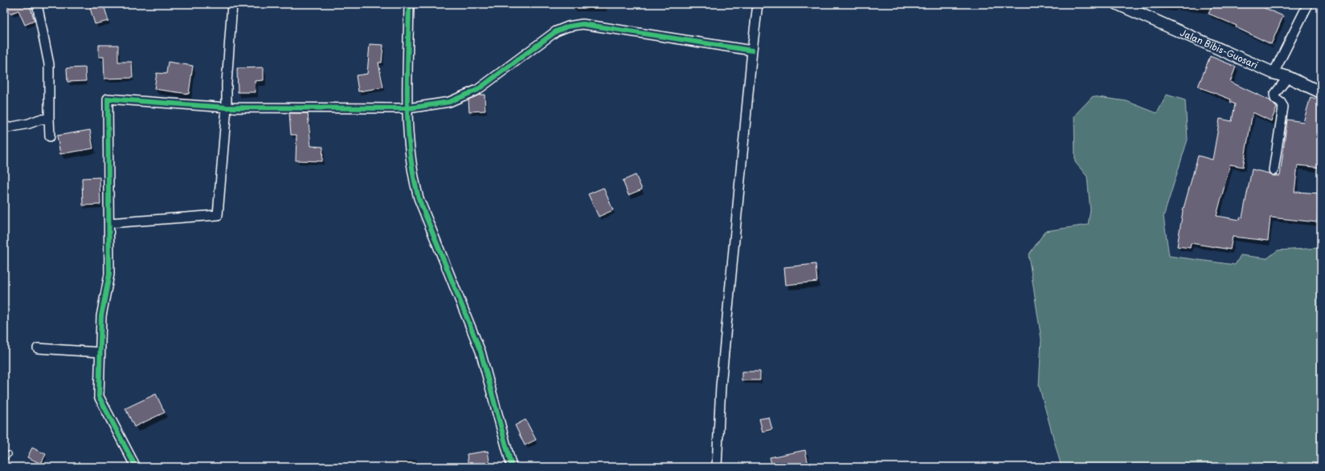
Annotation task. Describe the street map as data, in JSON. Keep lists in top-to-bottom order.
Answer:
{
  "streets": {
    "street": ["Jalan Bibis-Guosari"]
  }
}
